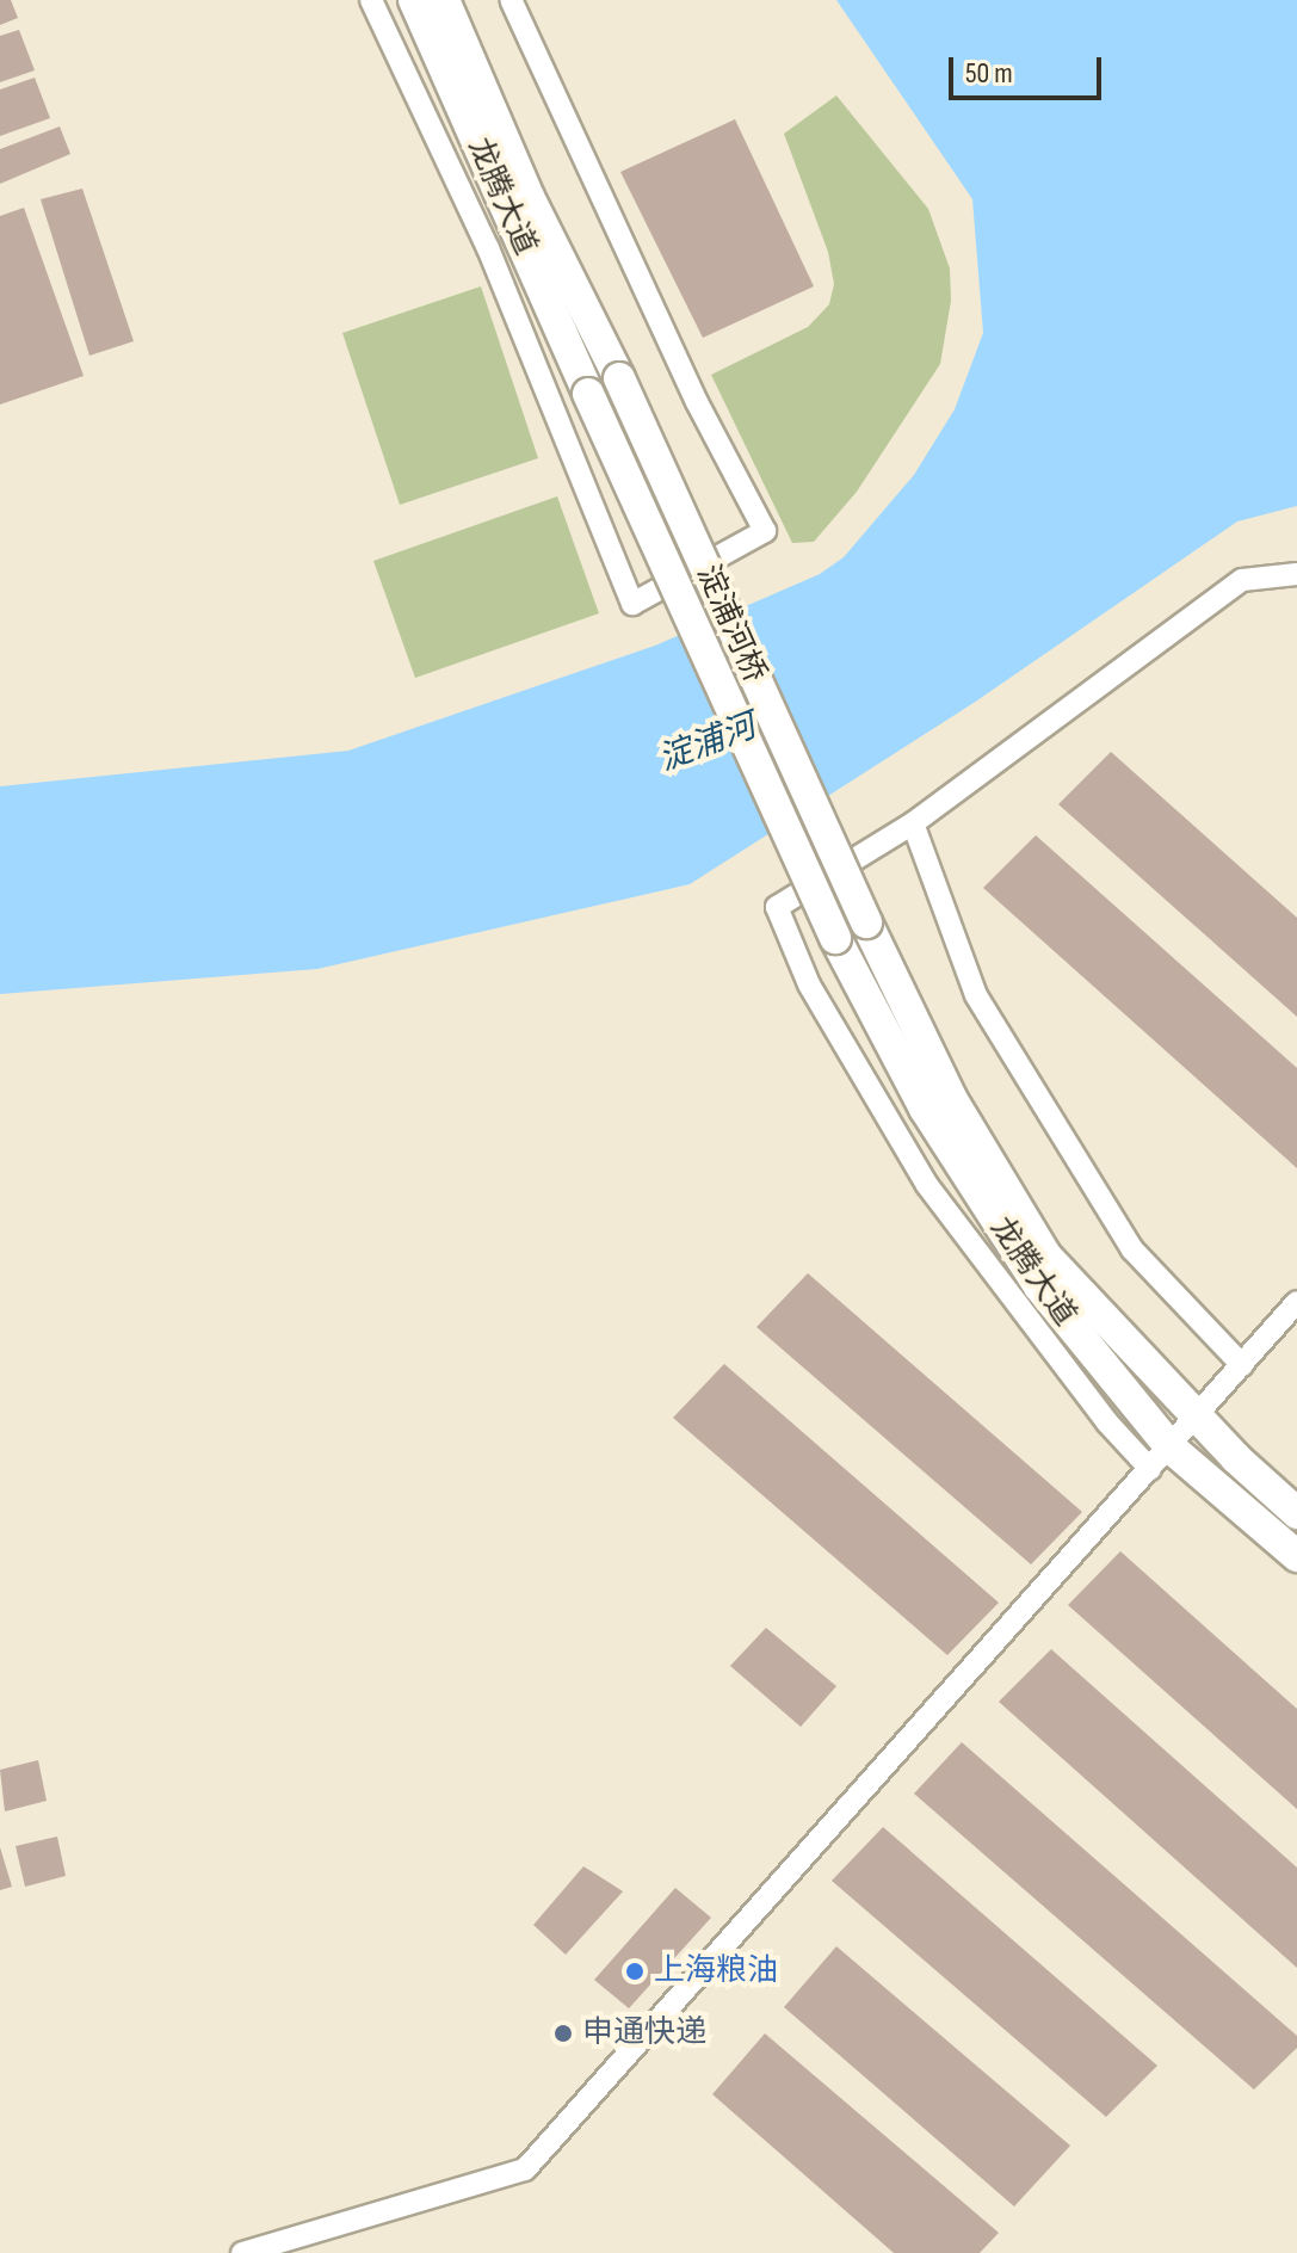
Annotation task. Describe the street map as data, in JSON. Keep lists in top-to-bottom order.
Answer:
{
  "streets": {
    "main road": ["龙腾大道", "淀浦河桥"]
  },
  "crossings": [
    ["龙腾大道", "淀浦河桥"]
  ],
  "water": ["淀浦河"],
  "places": ["上海粮油", "申通快递"],
  "scale_bar": "50 m"
}
